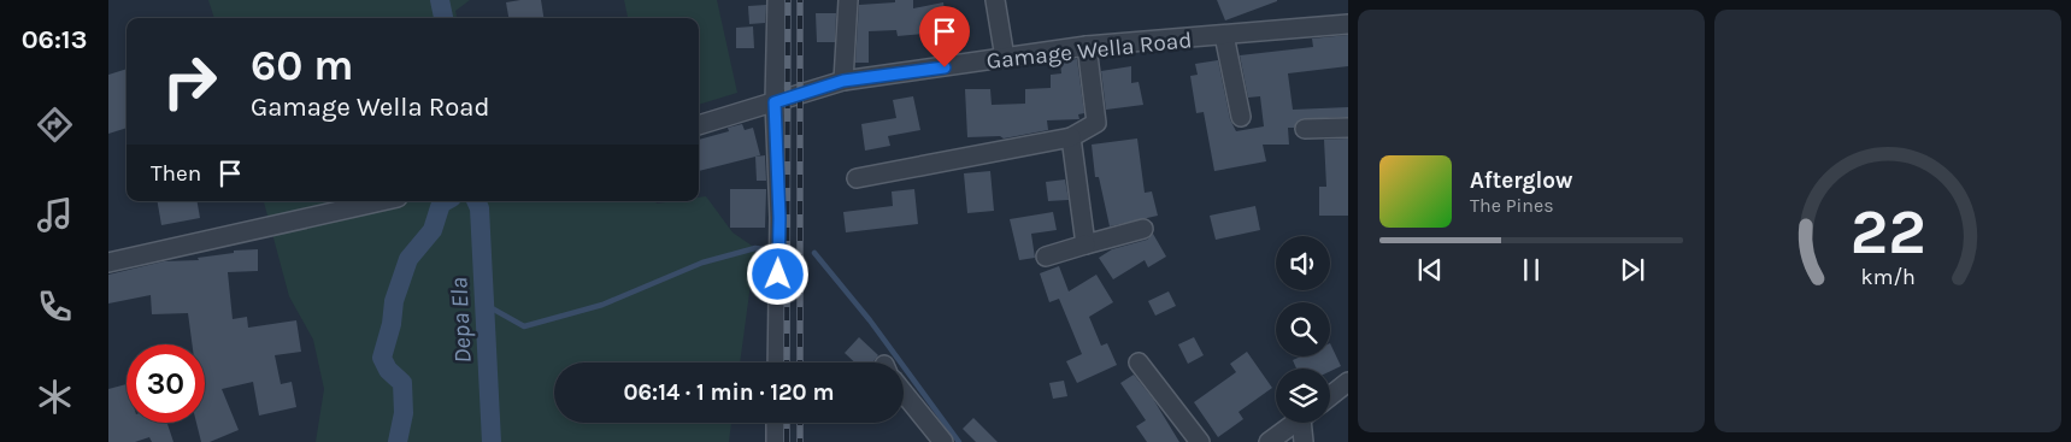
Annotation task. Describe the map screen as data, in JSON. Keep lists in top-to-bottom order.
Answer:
{
  "streets": {
    "street": ["Gamage Wella Road"]
  },
  "water": ["Depa Ela"],
  "page": {
    "tabs": "06:13",
    "turn": ["60 m", "Gamage Wella Road"],
    "then": "Then",
    "song": ["Afterglow", "The Pines"],
    "limit": "30",
    "trip": "06:14 · 1 min · 120 m",
    "gauge": ["22", "km/h"]
  }
}
